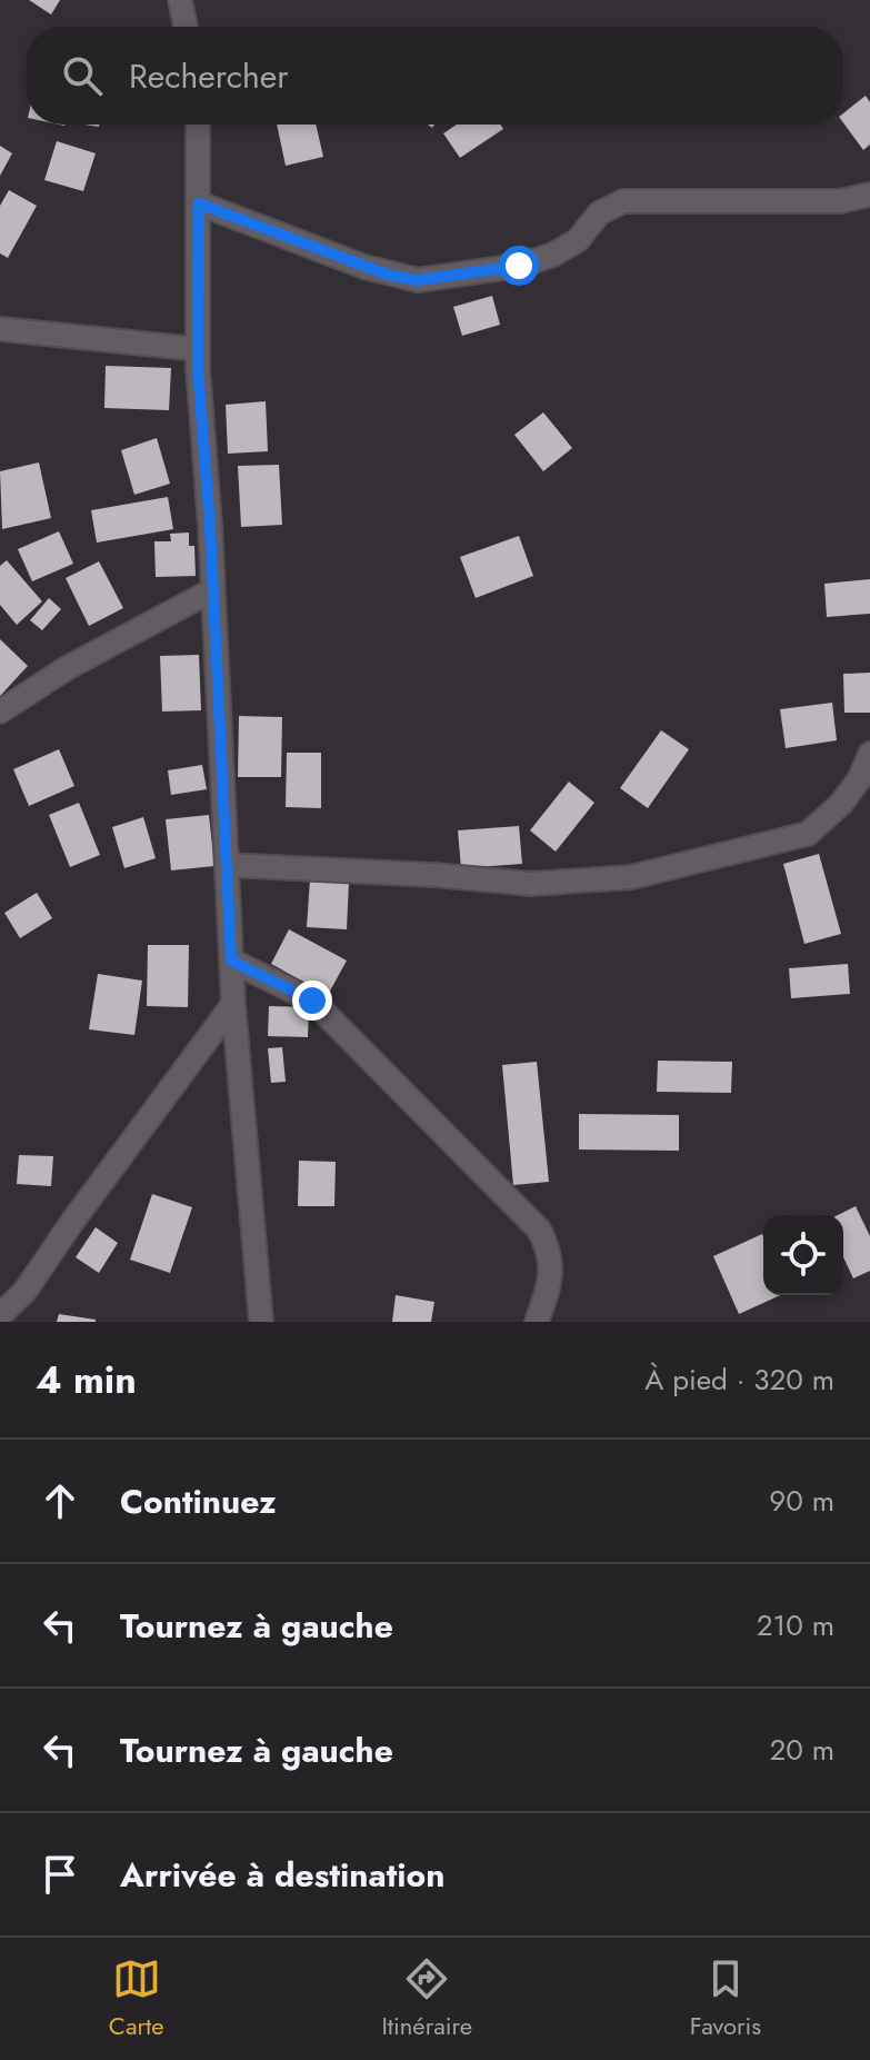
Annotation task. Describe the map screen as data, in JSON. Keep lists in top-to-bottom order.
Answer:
{
  "page": {
    "search": "Rechercher",
    "heading": ["4 min", "À pied · 320 m"],
    "list": [
      ["Continuez", "90 m"],
      ["Tournez à gauche", "210 m"],
      ["Tournez à gauche", "20 m"],
      "Arrivée à destination"
    ],
    "nav": ["Carte", "Itinéraire", "Favoris"]
  }
}
